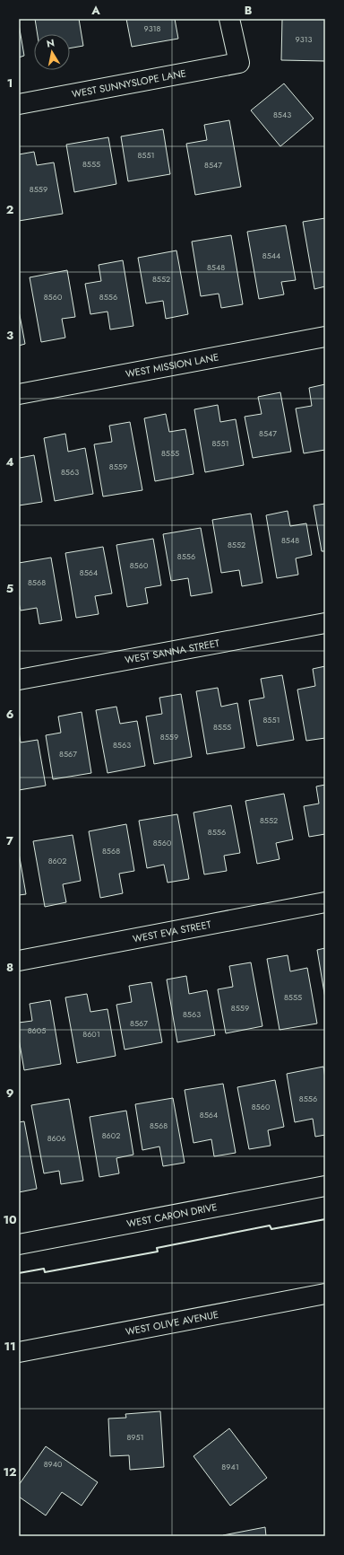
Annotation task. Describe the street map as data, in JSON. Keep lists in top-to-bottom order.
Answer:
{
  "streets": {
    "street": [
      "WEST SUNNYSLOPE LANE",
      "WEST MISSION LANE",
      "WEST SANNA STREET",
      "WEST EVA STREET",
      "WEST CARON DRIVE",
      "WEST OLIVE AVENUE"
    ]
  },
  "house_numbers": [
    "9318",
    "9313",
    "8543",
    "8551",
    "8555",
    "8547",
    "8559",
    "8544",
    "8548",
    "8552",
    "8560",
    "8556",
    "8547",
    "8551",
    "8555",
    "8559",
    "8563",
    "8548",
    "8552",
    "8556",
    "8560",
    "8564",
    "8568",
    "8551",
    "8555",
    "8559",
    "8563",
    "8567",
    "8552",
    "8556",
    "8560",
    "8568",
    "8602",
    "8555",
    "8559",
    "8563",
    "8567",
    "8605",
    "8601",
    "8556",
    "8560",
    "8564",
    "8568",
    "8602",
    "8606",
    "8951",
    "8940",
    "8941"
  ],
  "north": "top",
  "grid": {
    "columns": ["A", "B"],
    "rows": [
      "1",
      "2",
      "3",
      "4",
      "5",
      "6",
      "7",
      "8",
      "9",
      "10",
      "11",
      "12"
    ]
  }
}
